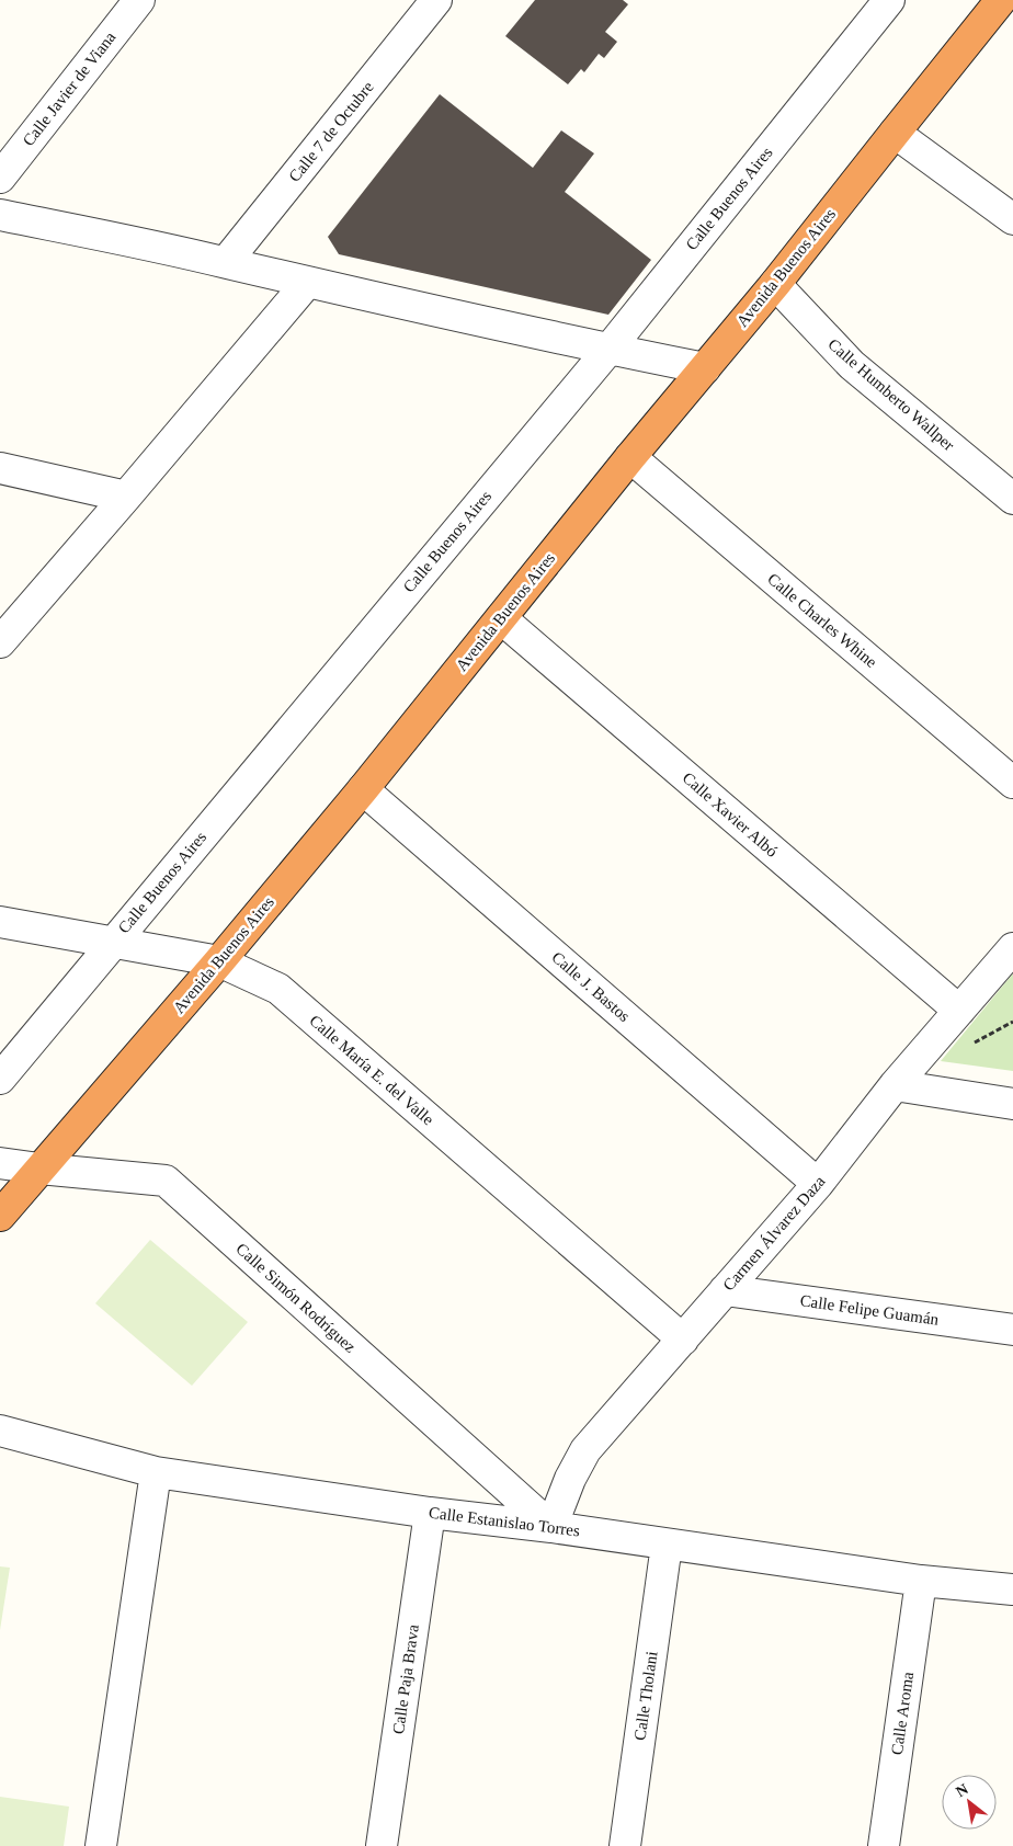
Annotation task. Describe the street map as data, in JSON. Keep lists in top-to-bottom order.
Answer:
{
  "streets": {
    "highway": ["Avenida Buenos Aires"],
    "street": [
      "Calle Javier de Viana",
      "Calle 7 de Octubre",
      "Calle Buenos Aires",
      "Calle Humberto Wallper",
      "Calle Charles Whine",
      "Calle Xavier Albó",
      "Calle J. Bastos",
      "Calle María E. del Valle",
      "Carmen Álvarez Daza",
      "Calle Simón Rodríguez",
      "Calle Felipe Guamán",
      "Calle Estanislao Torres",
      "Calle Paja Brava",
      "Calle Tholani",
      "Calle Aroma"
    ]
  },
  "crossings": [
    ["Calle Buenos Aires", "Calle María E. del Valle"],
    ["Avenida Buenos Aires", "Calle Humberto Wallper"],
    ["Avenida Buenos Aires", "Calle Charles Whine"],
    ["Avenida Buenos Aires", "Calle Xavier Albó"],
    ["Avenida Buenos Aires", "Calle J. Bastos"],
    ["Avenida Buenos Aires", "Calle María E. del Valle"],
    ["Avenida Buenos Aires", "Calle Simón Rodríguez"],
    ["Calle Xavier Albó", "Carmen Álvarez Daza"],
    ["Calle J. Bastos", "Carmen Álvarez Daza"],
    ["Calle María E. del Valle", "Carmen Álvarez Daza"],
    ["Carmen Álvarez Daza", "Calle Simón Rodríguez"],
    ["Carmen Álvarez Daza", "Calle Felipe Guamán"],
    ["Carmen Álvarez Daza", "Calle Estanislao Torres"],
    ["Calle Simón Rodríguez", "Calle Estanislao Torres"],
    ["Calle Estanislao Torres", "Calle Paja Brava"],
    ["Calle Estanislao Torres", "Calle Tholani"],
    ["Calle Estanislao Torres", "Calle Aroma"]
  ],
  "north": "top left"
}
